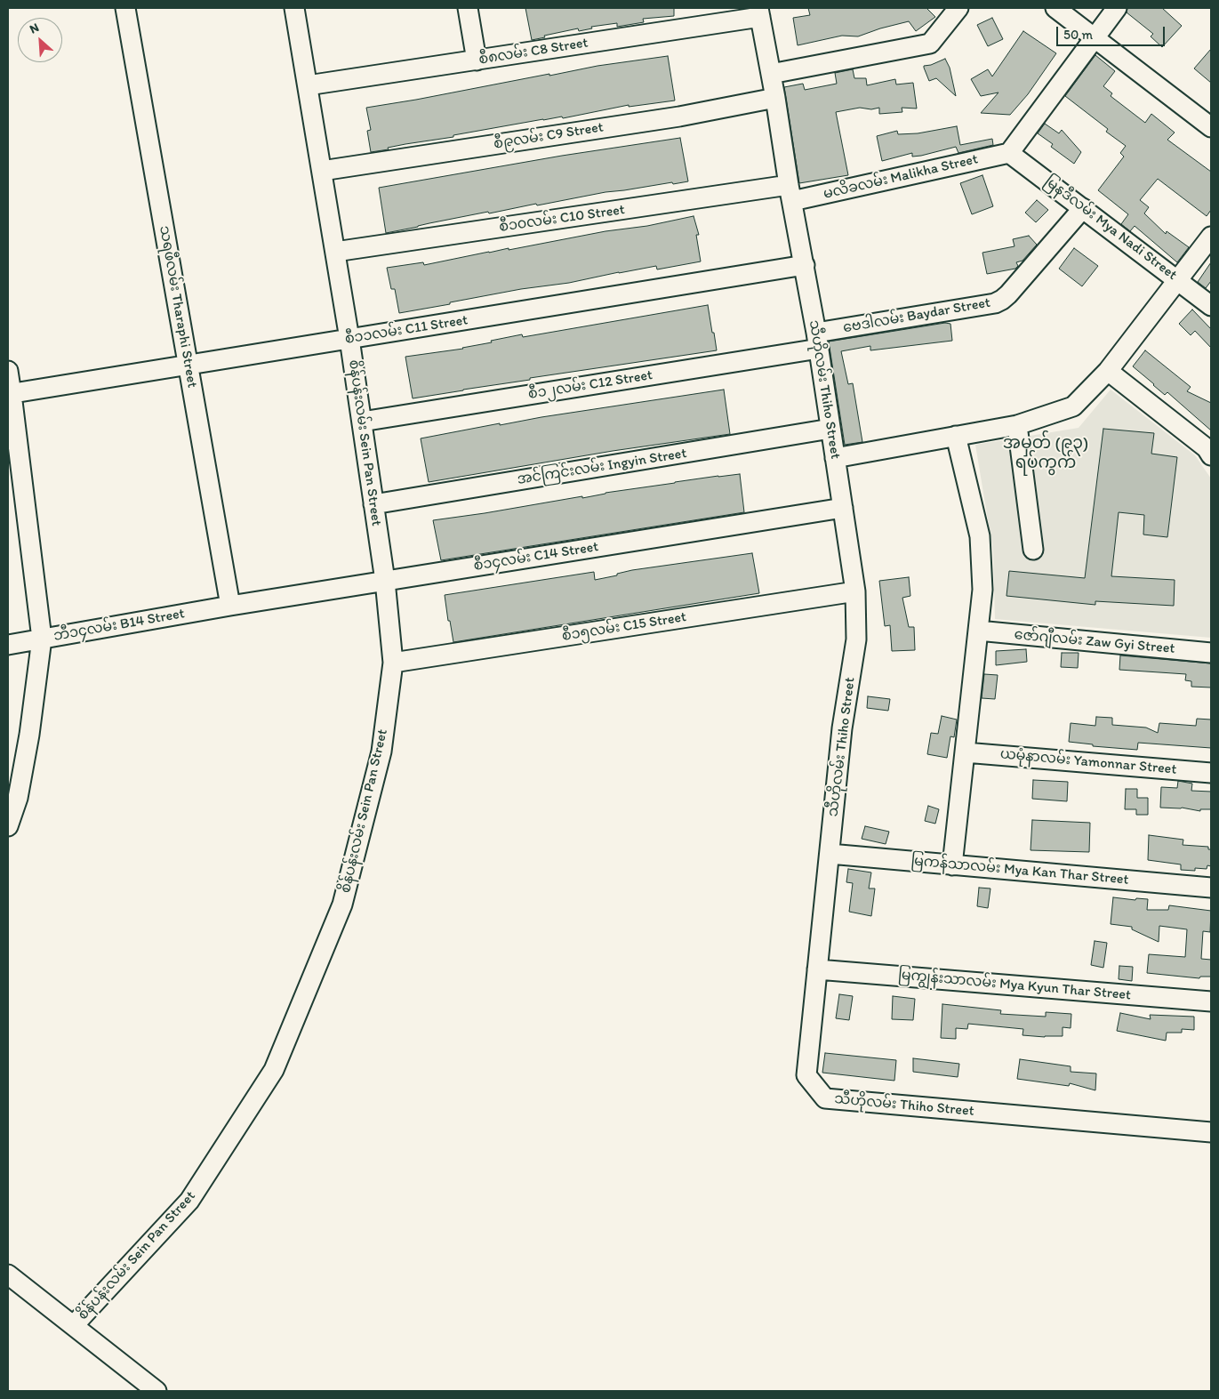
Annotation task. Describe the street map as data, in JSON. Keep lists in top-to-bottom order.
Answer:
{
  "streets": {
    "street": [
      "စီ၈လမ်း C8 Street",
      "စီ၉လမ်း C9 Street",
      "မလိခလမ်း Malikha Street",
      "စီ၁၀လမ်း C10 Street",
      "မြနဒီလမ်း Mya Nadi Street",
      "သရဖီလမ်း Tharaphi Street",
      "ဗေဒါလမ်း Baydar Street",
      "စီ၁၁လမ်း C11 Street",
      "စီ၁၂လမ်း C12 Street",
      "သီဟိုလမ်း Thiho Street",
      "စိန်ပန်းလမ်း Sein Pan Street",
      "အင်ကြင်းလမ်း Ingyin Street",
      "စီ၁၄လမ်း C14 Street",
      "ဘီ၁၄လမ်း B14 Street",
      "စီ၁၅လမ်း C15 Street",
      "ဇော်ဂျီလမ်း Zaw Gyi Street",
      "ယမုံနာလမ်း Yamonnar Street",
      "မြကန်သာလမ်း Mya Kan Thar Street",
      "မြကျွန်းသာလမ်း Mya Kyun Thar Street"
    ]
  },
  "crossings": [
    ["စီ၈လမ်း C8 Street", "သီဟိုလမ်း Thiho Street"],
    ["စီ၈လမ်း C8 Street", "စိန်ပန်းလမ်း Sein Pan Street"],
    ["စီ၉လမ်း C9 Street", "သီဟိုလမ်း Thiho Street"],
    ["စီ၉လမ်း C9 Street", "စိန်ပန်းလမ်း Sein Pan Street"],
    ["မလိခလမ်း Malikha Street", "စီ၁၀လမ်း C10 Street"],
    ["မလိခလမ်း Malikha Street", "မြနဒီလမ်း Mya Nadi Street"],
    ["မလိခလမ်း Malikha Street", "သီဟိုလမ်း Thiho Street"],
    ["စီ၁၀လမ်း C10 Street", "သီဟိုလမ်း Thiho Street"],
    ["စီ၁၀လမ်း C10 Street", "စိန်ပန်းလမ်း Sein Pan Street"],
    ["မြနဒီလမ်း Mya Nadi Street", "ဗေဒါလမ်း Baydar Street"],
    ["သရဖီလမ်း Tharaphi Street", "စီ၁၁လမ်း C11 Street"],
    ["သရဖီလမ်း Tharaphi Street", "စီ၁၄လမ်း C14 Street"],
    ["သရဖီလမ်း Tharaphi Street", "ဘီ၁၄လမ်း B14 Street"],
    ["ဗေဒါလမ်း Baydar Street", "စီ၁၂လမ်း C12 Street"],
    ["ဗေဒါလမ်း Baydar Street", "သီဟိုလမ်း Thiho Street"],
    ["စီ၁၁လမ်း C11 Street", "သီဟိုလမ်း Thiho Street"],
    ["စီ၁၁လမ်း C11 Street", "စိန်ပန်းလမ်း Sein Pan Street"],
    ["စီ၁၂လမ်း C12 Street", "သီဟိုလမ်း Thiho Street"],
    ["စီ၁၂လမ်း C12 Street", "စိန်ပန်းလမ်း Sein Pan Street"],
    ["သီဟိုလမ်း Thiho Street", "အင်ကြင်းလမ်း Ingyin Street"],
    ["သီဟိုလမ်း Thiho Street", "စီ၁၄လမ်း C14 Street"],
    ["သီဟိုလမ်း Thiho Street", "စီ၁၅လမ်း C15 Street"],
    ["သီဟိုလမ်း Thiho Street", "မြကန်သာလမ်း Mya Kan Thar Street"],
    ["သီဟိုလမ်း Thiho Street", "မြကျွန်းသာလမ်း Mya Kyun Thar Street"],
    ["စိန်ပန်းလမ်း Sein Pan Street", "အင်ကြင်းလမ်း Ingyin Street"],
    ["စိန်ပန်းလမ်း Sein Pan Street", "စီ၁၄လမ်း C14 Street"],
    ["စိန်ပန်းလမ်း Sein Pan Street", "စီ၁၅လမ်း C15 Street"],
    ["စီ၁၄လမ်း C14 Street", "ဘီ၁၄လမ်း B14 Street"]
  ],
  "districts": ["အမှတ် (၉၃) ရပ်ကွက်"],
  "scale_bar": "50 m",
  "north": "top left"
}
